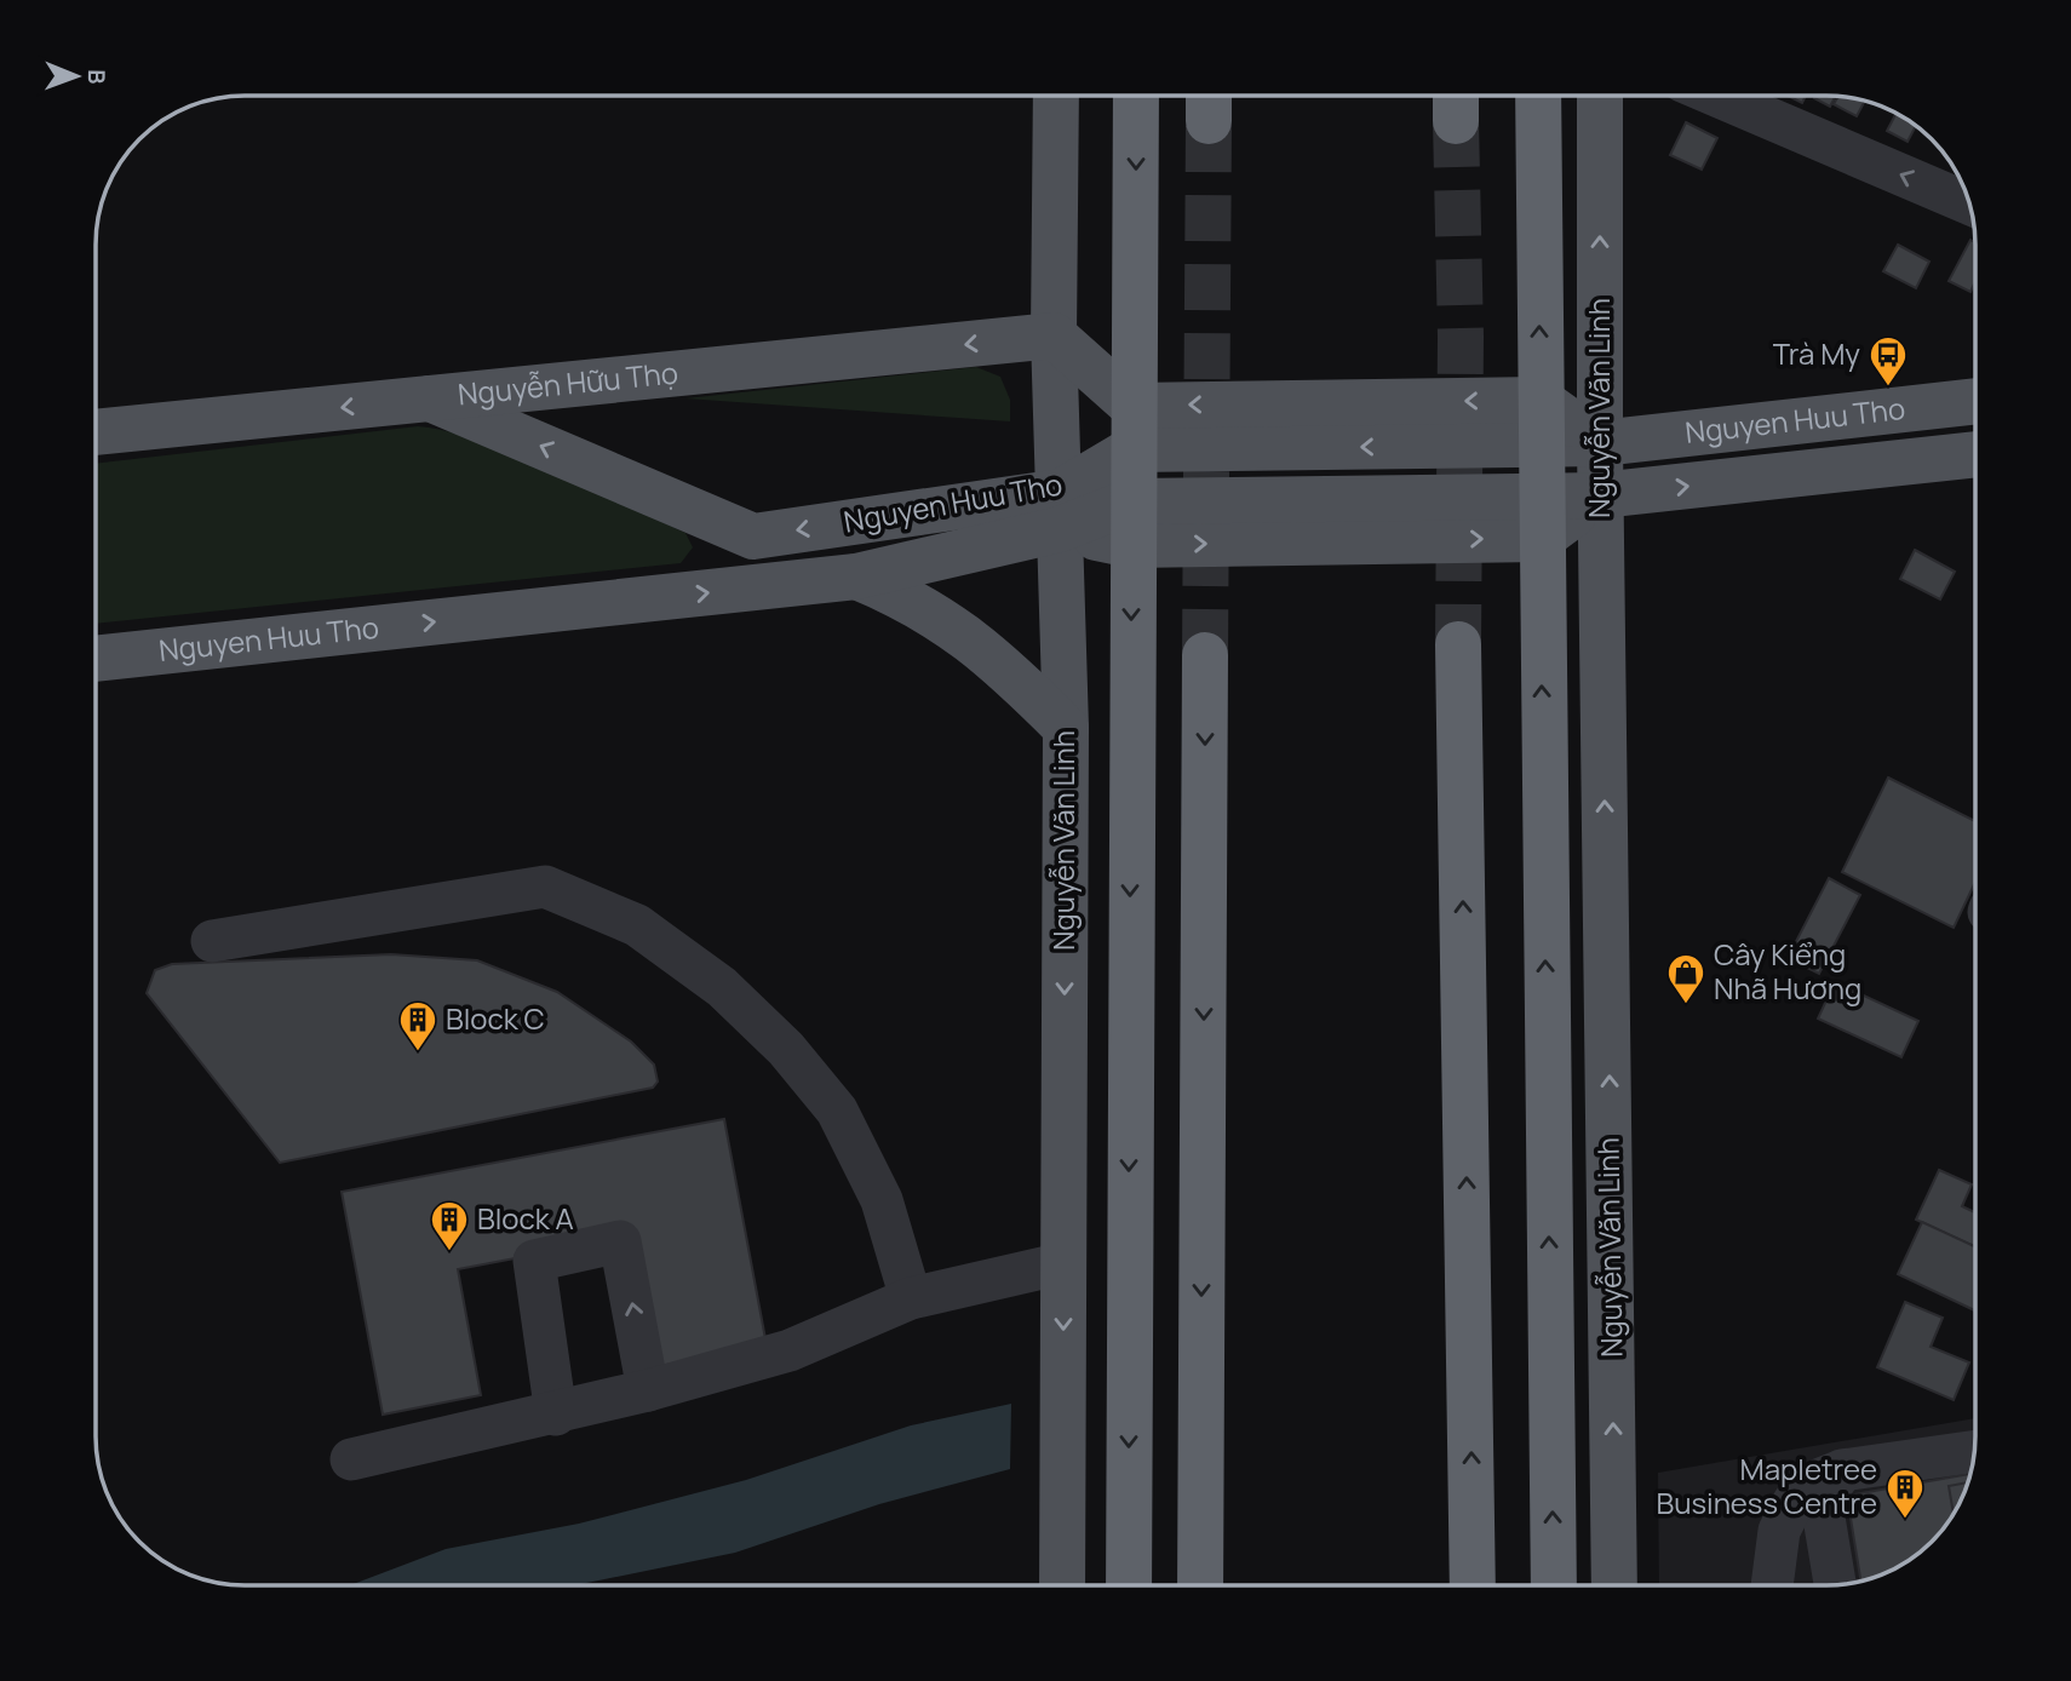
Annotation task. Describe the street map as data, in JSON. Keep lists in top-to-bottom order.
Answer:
{
  "streets": {
    "highway": ["Nguyễn Văn Linh"],
    "main road": ["Nguyễn Hữu Thọ", "Nguyen Huu Tho"]
  },
  "crossings": [
    ["Nguyễn Hữu Thọ", "Nguyễn Văn Linh"],
    ["Nguyễn Hữu Thọ", "Nguyen Huu Tho"],
    ["Nguyễn Văn Linh", "Nguyen Huu Tho"]
  ],
  "one_way": ["Nguyễn Hữu Thọ"],
  "places": {
    "bus stop": ["Trà My"],
    "shop": ["Cây Kiểng Nhã Hương"],
    "building": ["Block C", "Block A", "Mapletree Business Centre"]
  },
  "north": "right"
}
